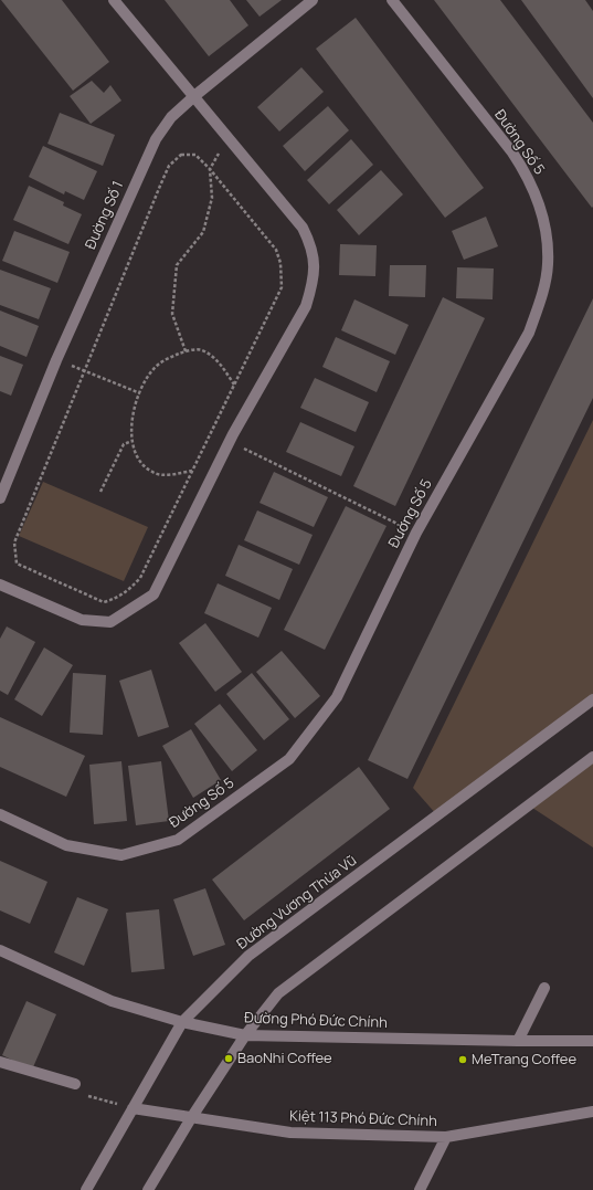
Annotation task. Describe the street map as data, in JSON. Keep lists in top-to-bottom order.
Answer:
{
  "streets": {
    "street": [
      "Đường Số 5",
      "Đường Số 1",
      "Đường Vương Thừa Vũ",
      "Đường Phó Đức Chính",
      "Kiệt 113 Phó Đức Chính"
    ]
  },
  "crossings": [
    ["Đường Vương Thừa Vũ", "Đường Phó Đức Chính"],
    ["Đường Vương Thừa Vũ", "Kiệt 113 Phó Đức Chính"]
  ],
  "places": ["BaoNhi Coffee", "MeTrang Coffee"]
}
